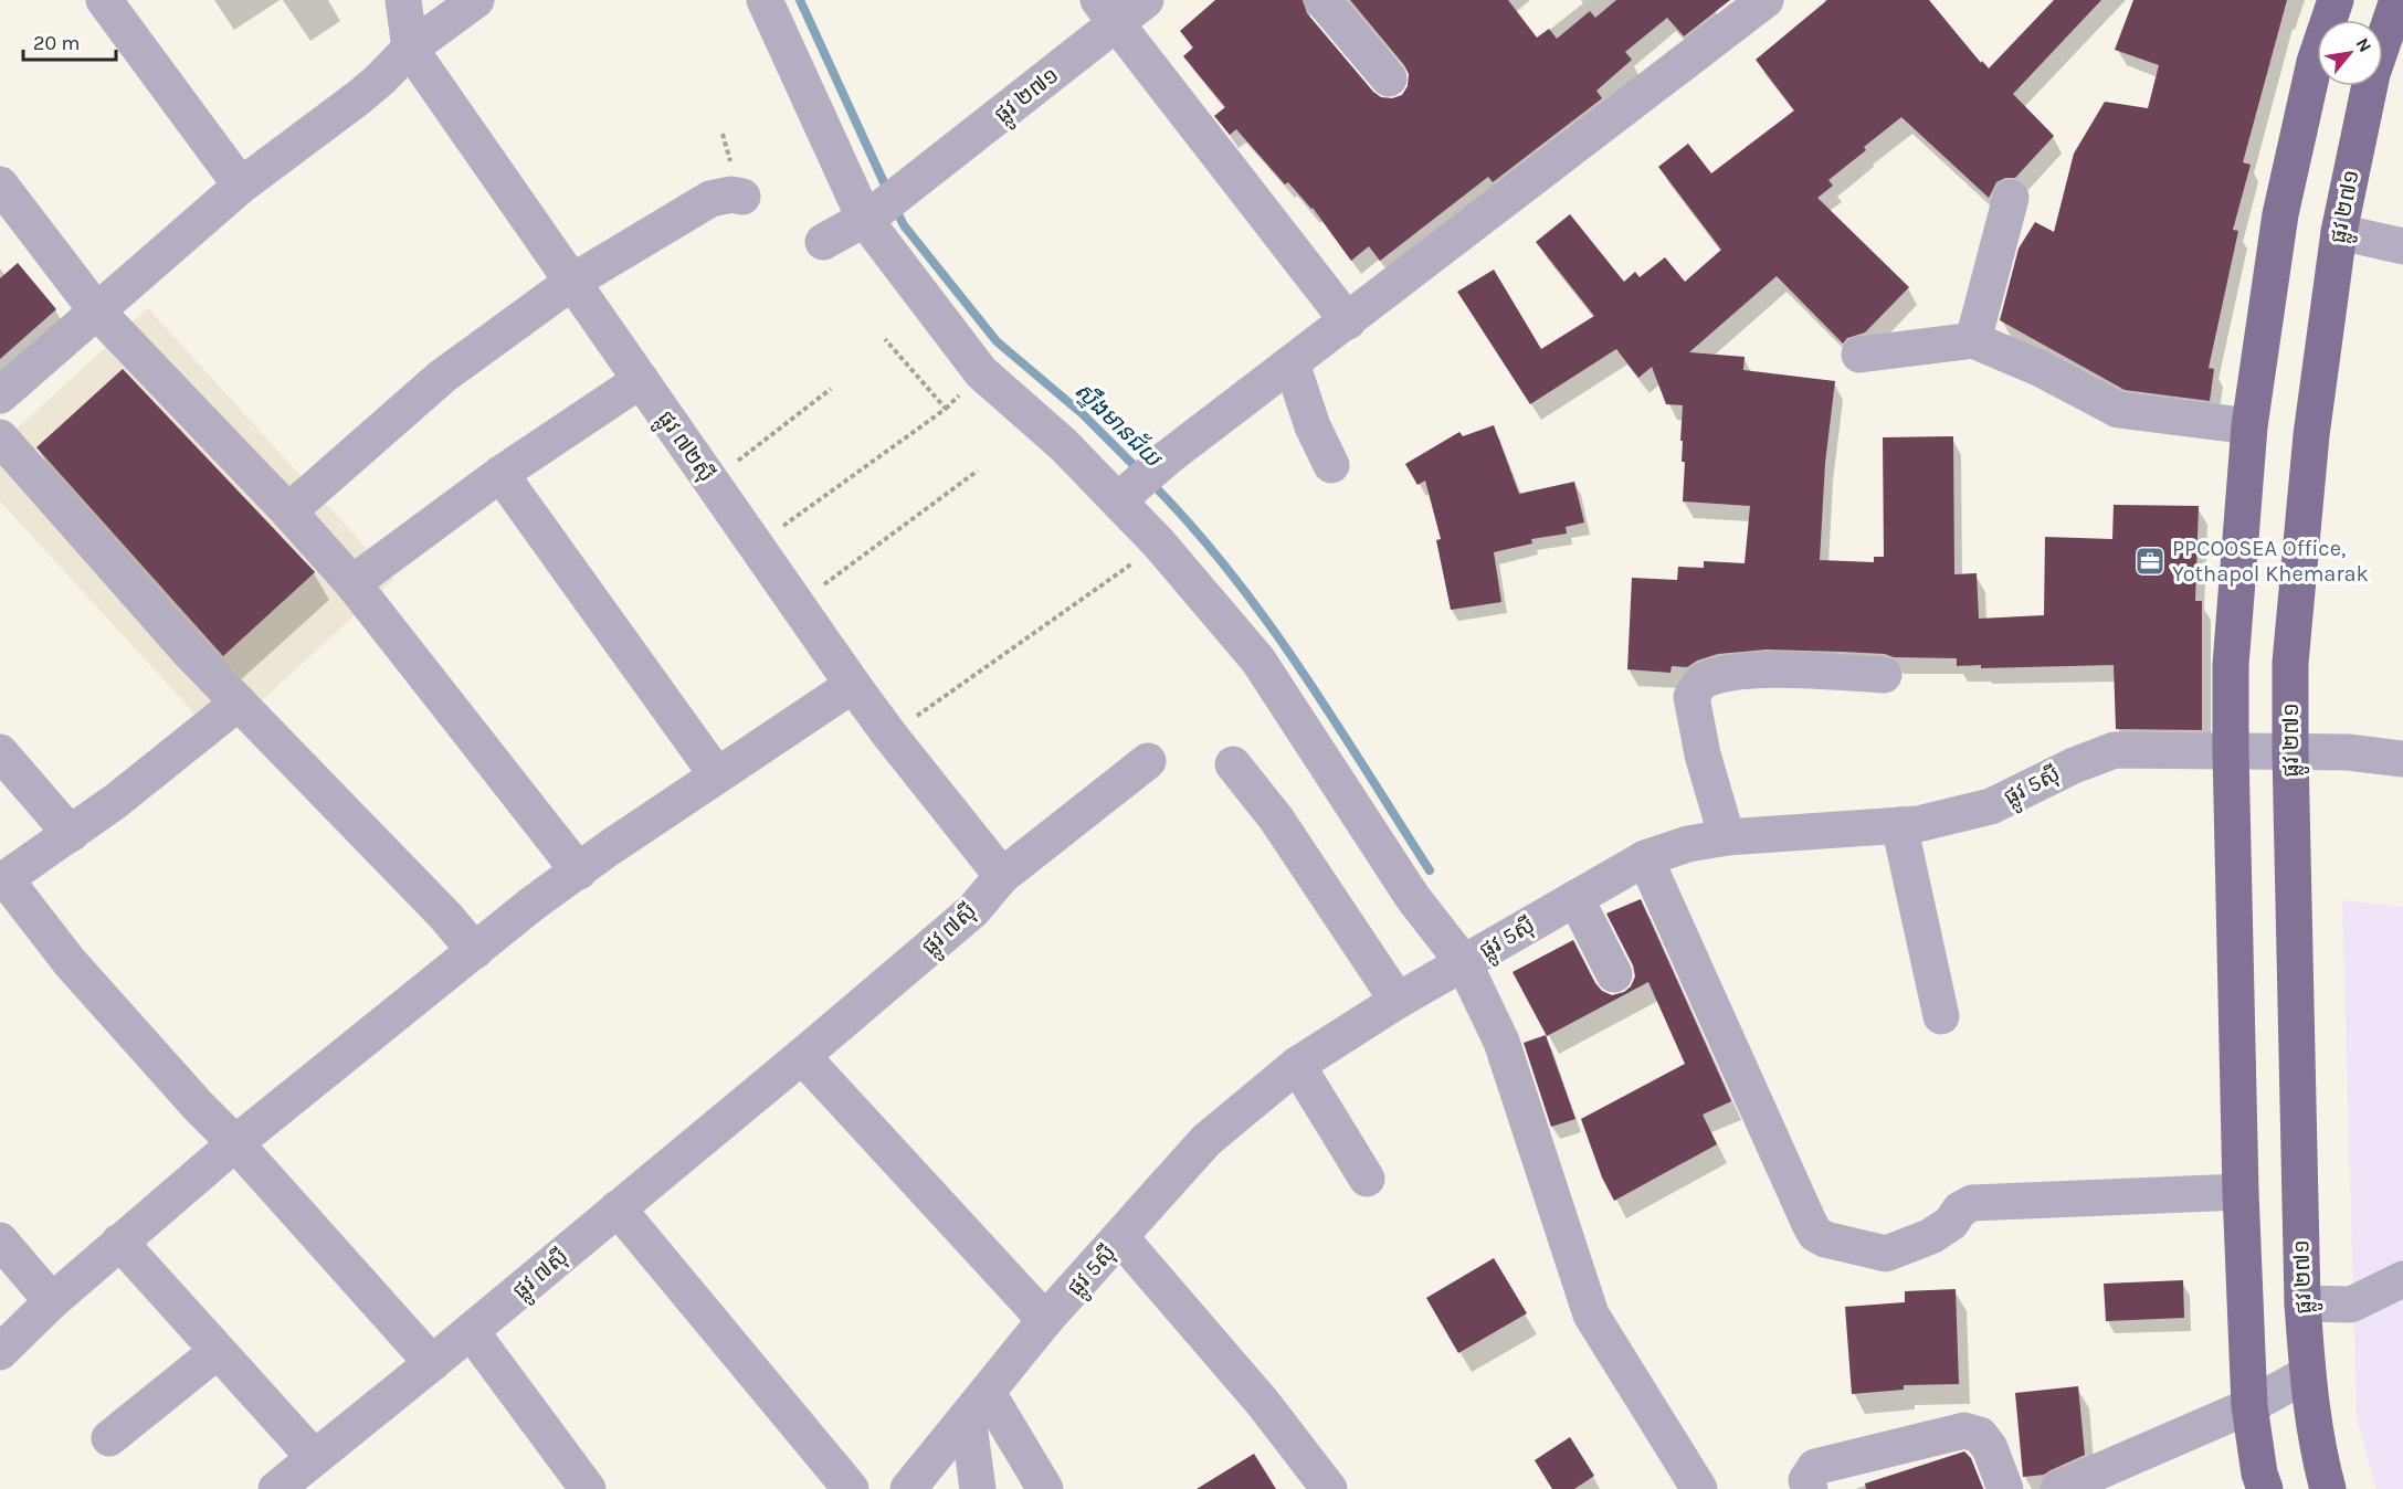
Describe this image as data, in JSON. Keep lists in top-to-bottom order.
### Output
{
  "streets": {
    "main road": ["ផ្លូវ ២៧១"],
    "street": ["ផ្លូវ ៧២ស៊ី", "ផ្លូវ 5ស៊ី", "ផ្លូវ ៧ស៊ី"]
  },
  "crossings": [
    ["ផ្លូវ ២៧១", "ផ្លូវ 5ស៊ី"],
    ["ផ្លូវ ៧២ស៊ី", "ផ្លូវ ៧ស៊ី"]
  ],
  "water": ["ស្ទឹងមានជ័យ"],
  "places": {
    "office": ["PPCOOSEA Office, Yothapol Khemarak"]
  },
  "scale_bar": "20 m",
  "north": "top right"
}
